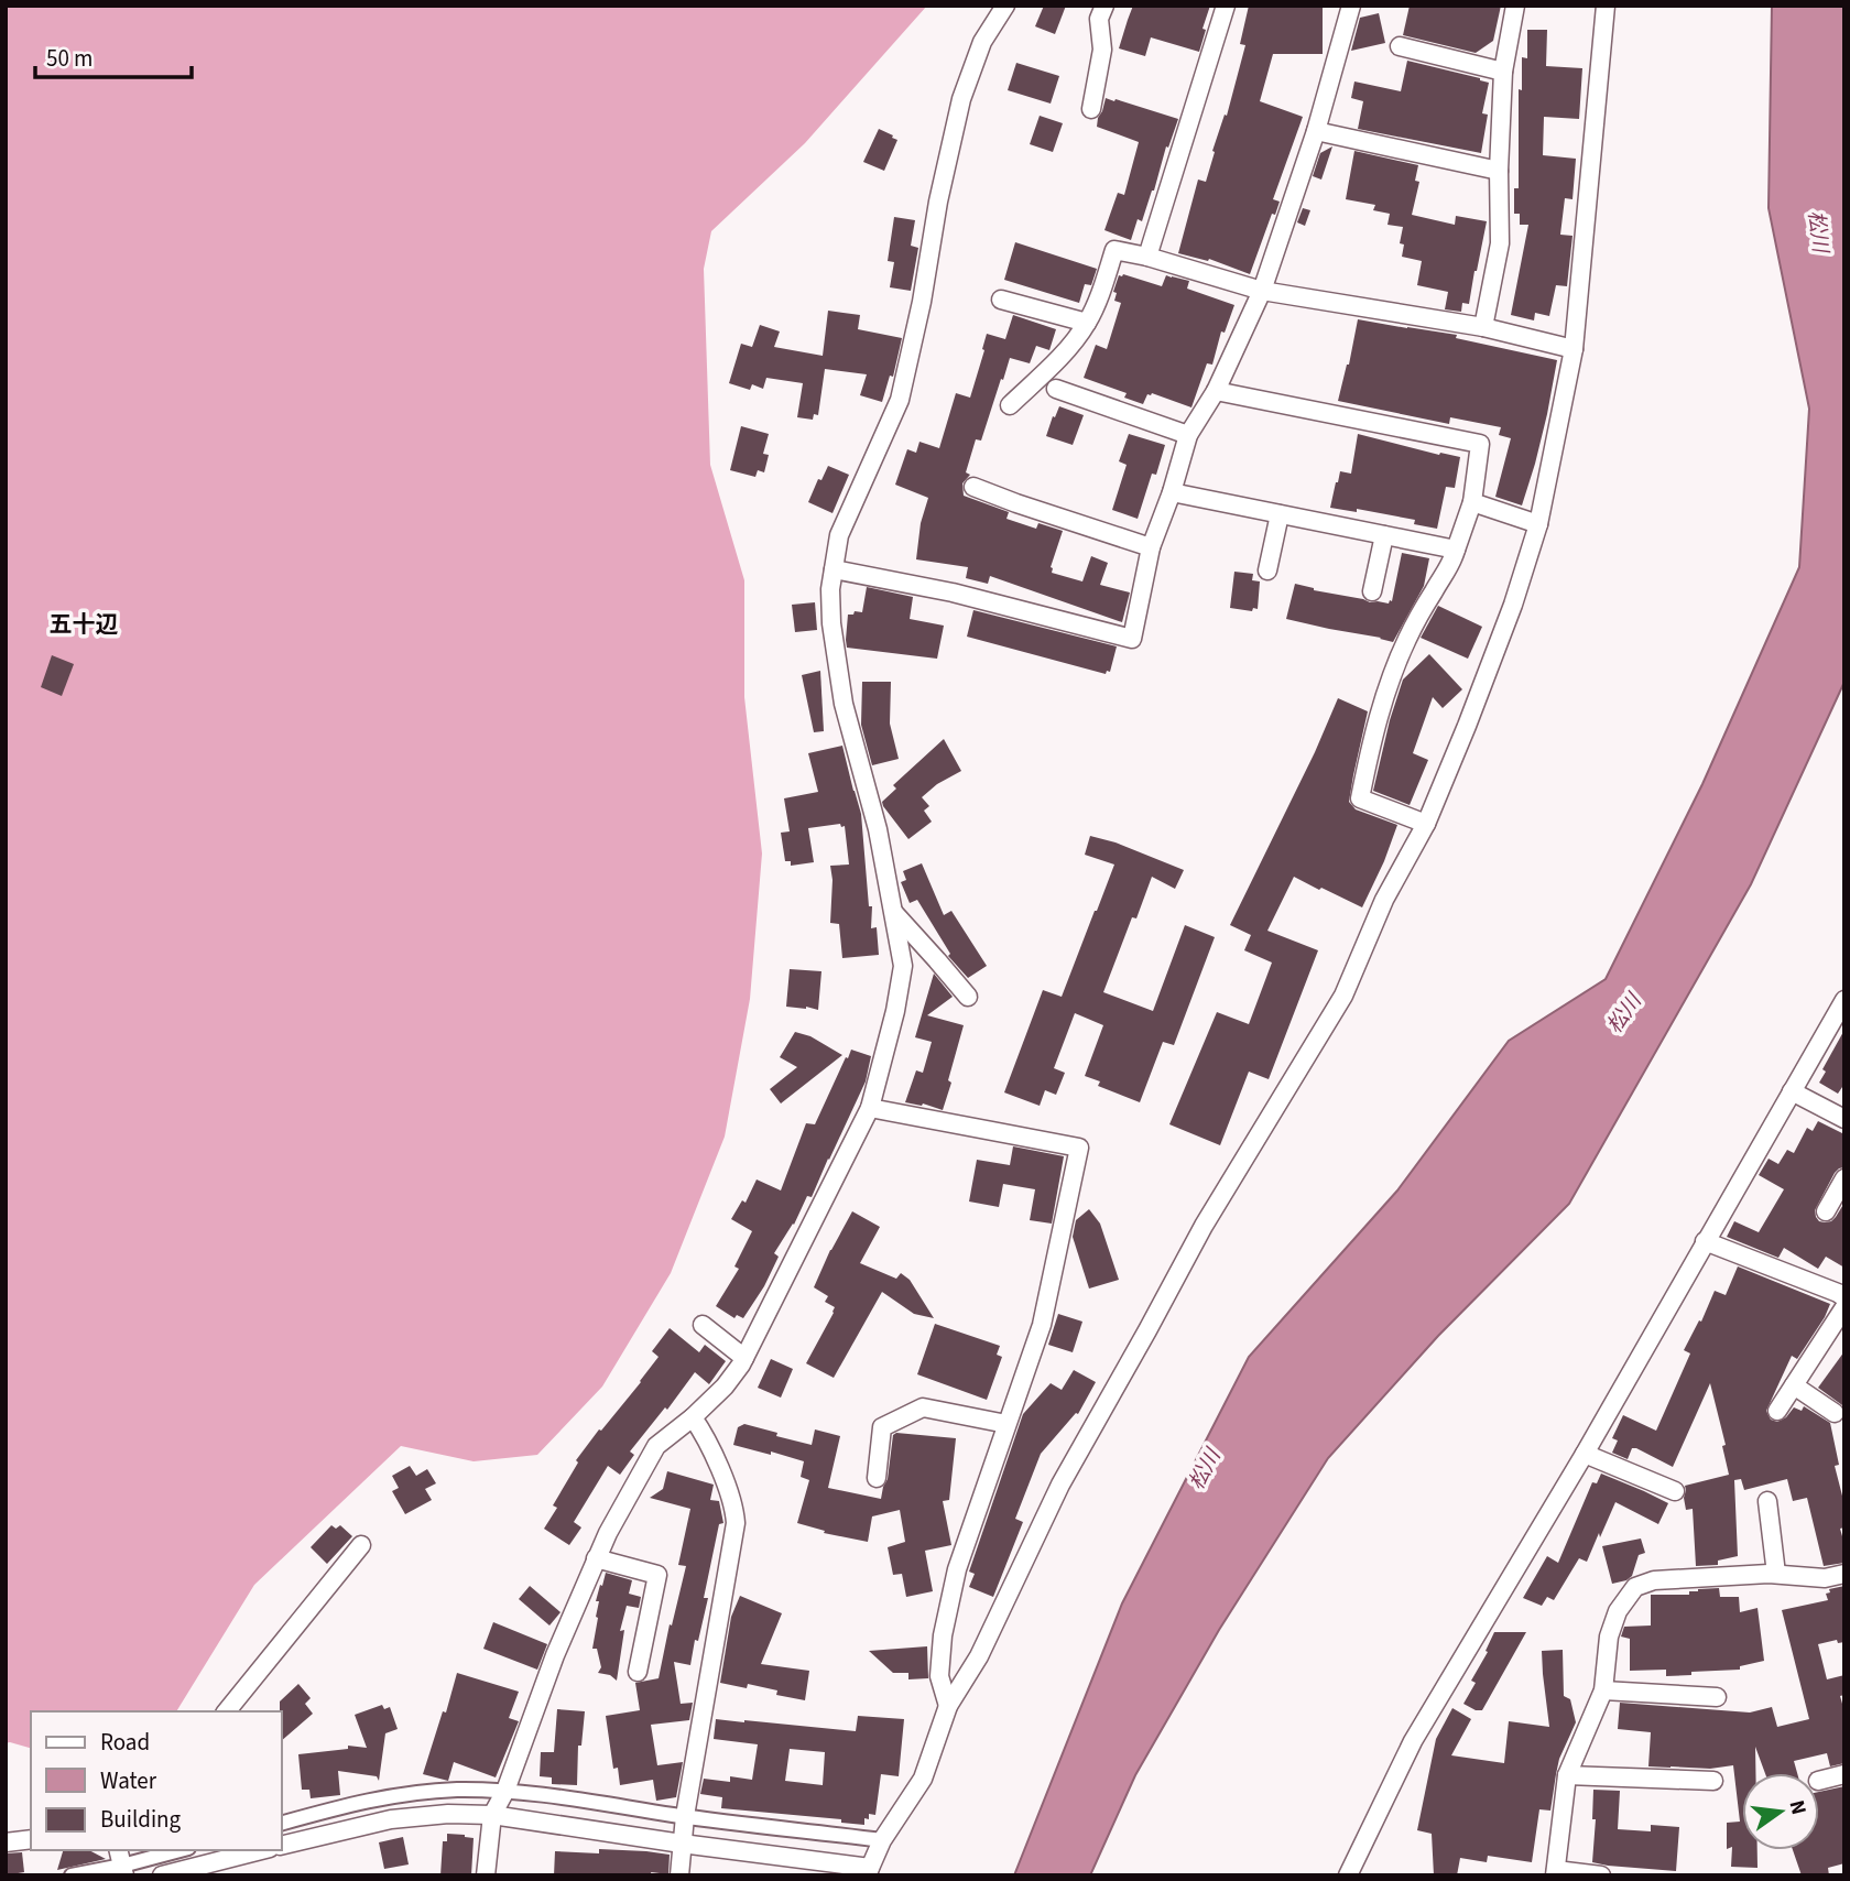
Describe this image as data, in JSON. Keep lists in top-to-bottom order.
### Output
{
  "districts": ["五十辺"],
  "water": ["松川"],
  "legend": ["Road", "Water", "Building"],
  "scale_bar": "50 m",
  "north": "right"
}
